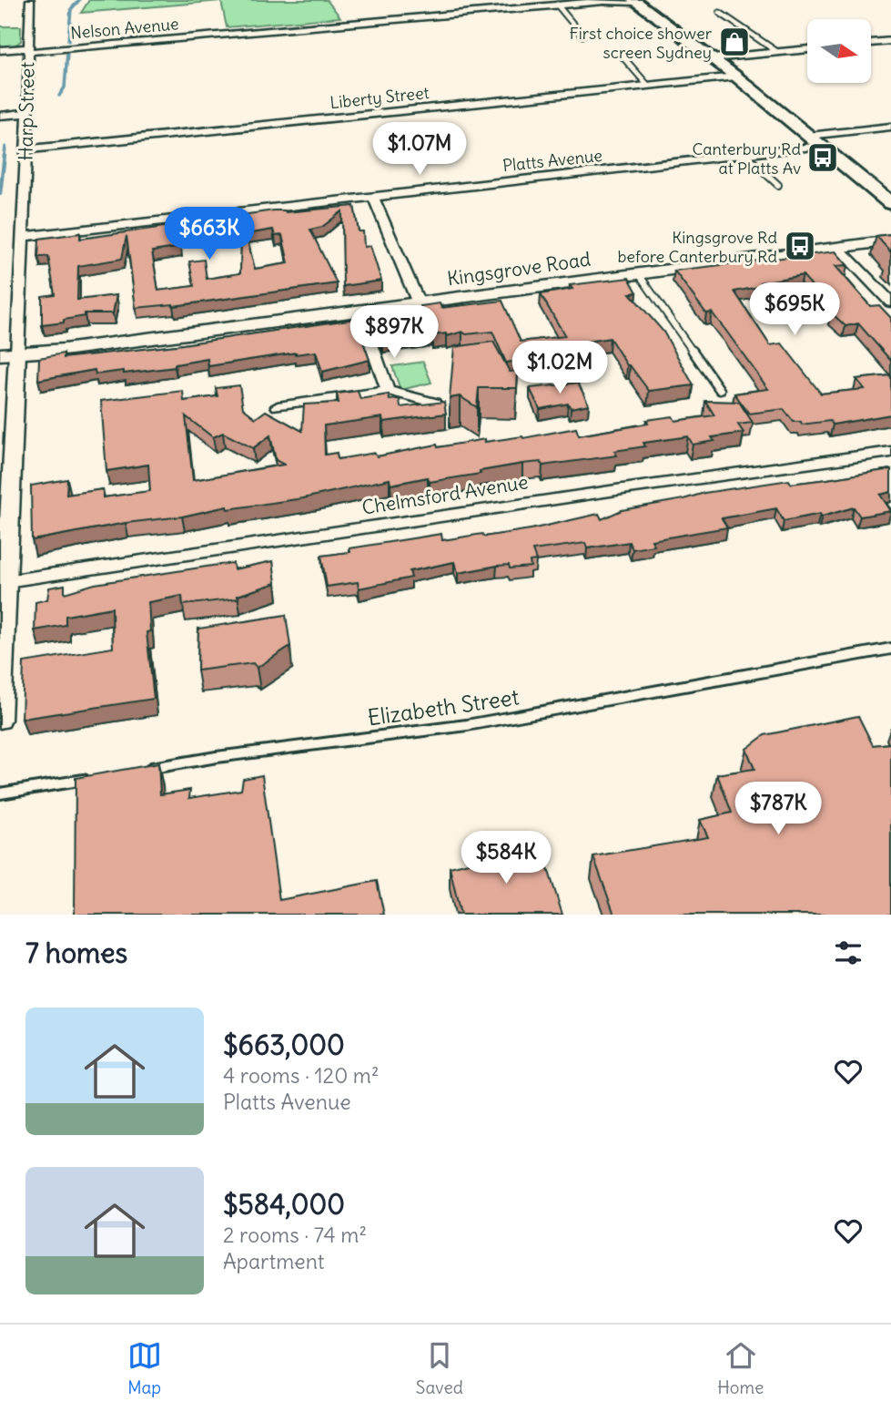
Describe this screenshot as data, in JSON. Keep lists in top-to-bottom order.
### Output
{
  "streets": {
    "main road": ["Kingsgrove Road"],
    "street": [
      "Nelson Avenue",
      "Liberty Street",
      "Harp Street",
      "Platts Avenue",
      "Chelmsford Avenue"
    ],
    "lane": ["Elizabeth Street"]
  },
  "crossings": [
    ["Nelson Avenue", "Harp Street"],
    ["Liberty Street", "Harp Street"],
    ["Harp Street", "Platts Avenue"],
    ["Harp Street", "Kingsgrove Road"],
    ["Harp Street", "Chelmsford Avenue"]
  ],
  "places": {
    "shop": ["First choice shower screen Sydney"],
    "bus stop": ["Canterbury Rd at Platts Av", "Kingsgrove Rd before Canterbury Rd"]
  },
  "north": "right",
  "page": {
    "price": [
      "$1.07M",
      "$663K",
      "$695K",
      "$897K",
      "$1.02M",
      "$787K",
      "$584K"
    ],
    "heading": "7 homes",
    "list": [
      {
        "name": "$663,000",
        "note": "4 rooms · 120 m² · Platts Avenue"
      },
      {
        "name": "$584,000",
        "note": "2 rooms · 74 m² · Apartment"
      }
    ],
    "tabs": ["Map", "Saved", "Home"]
  }
}
